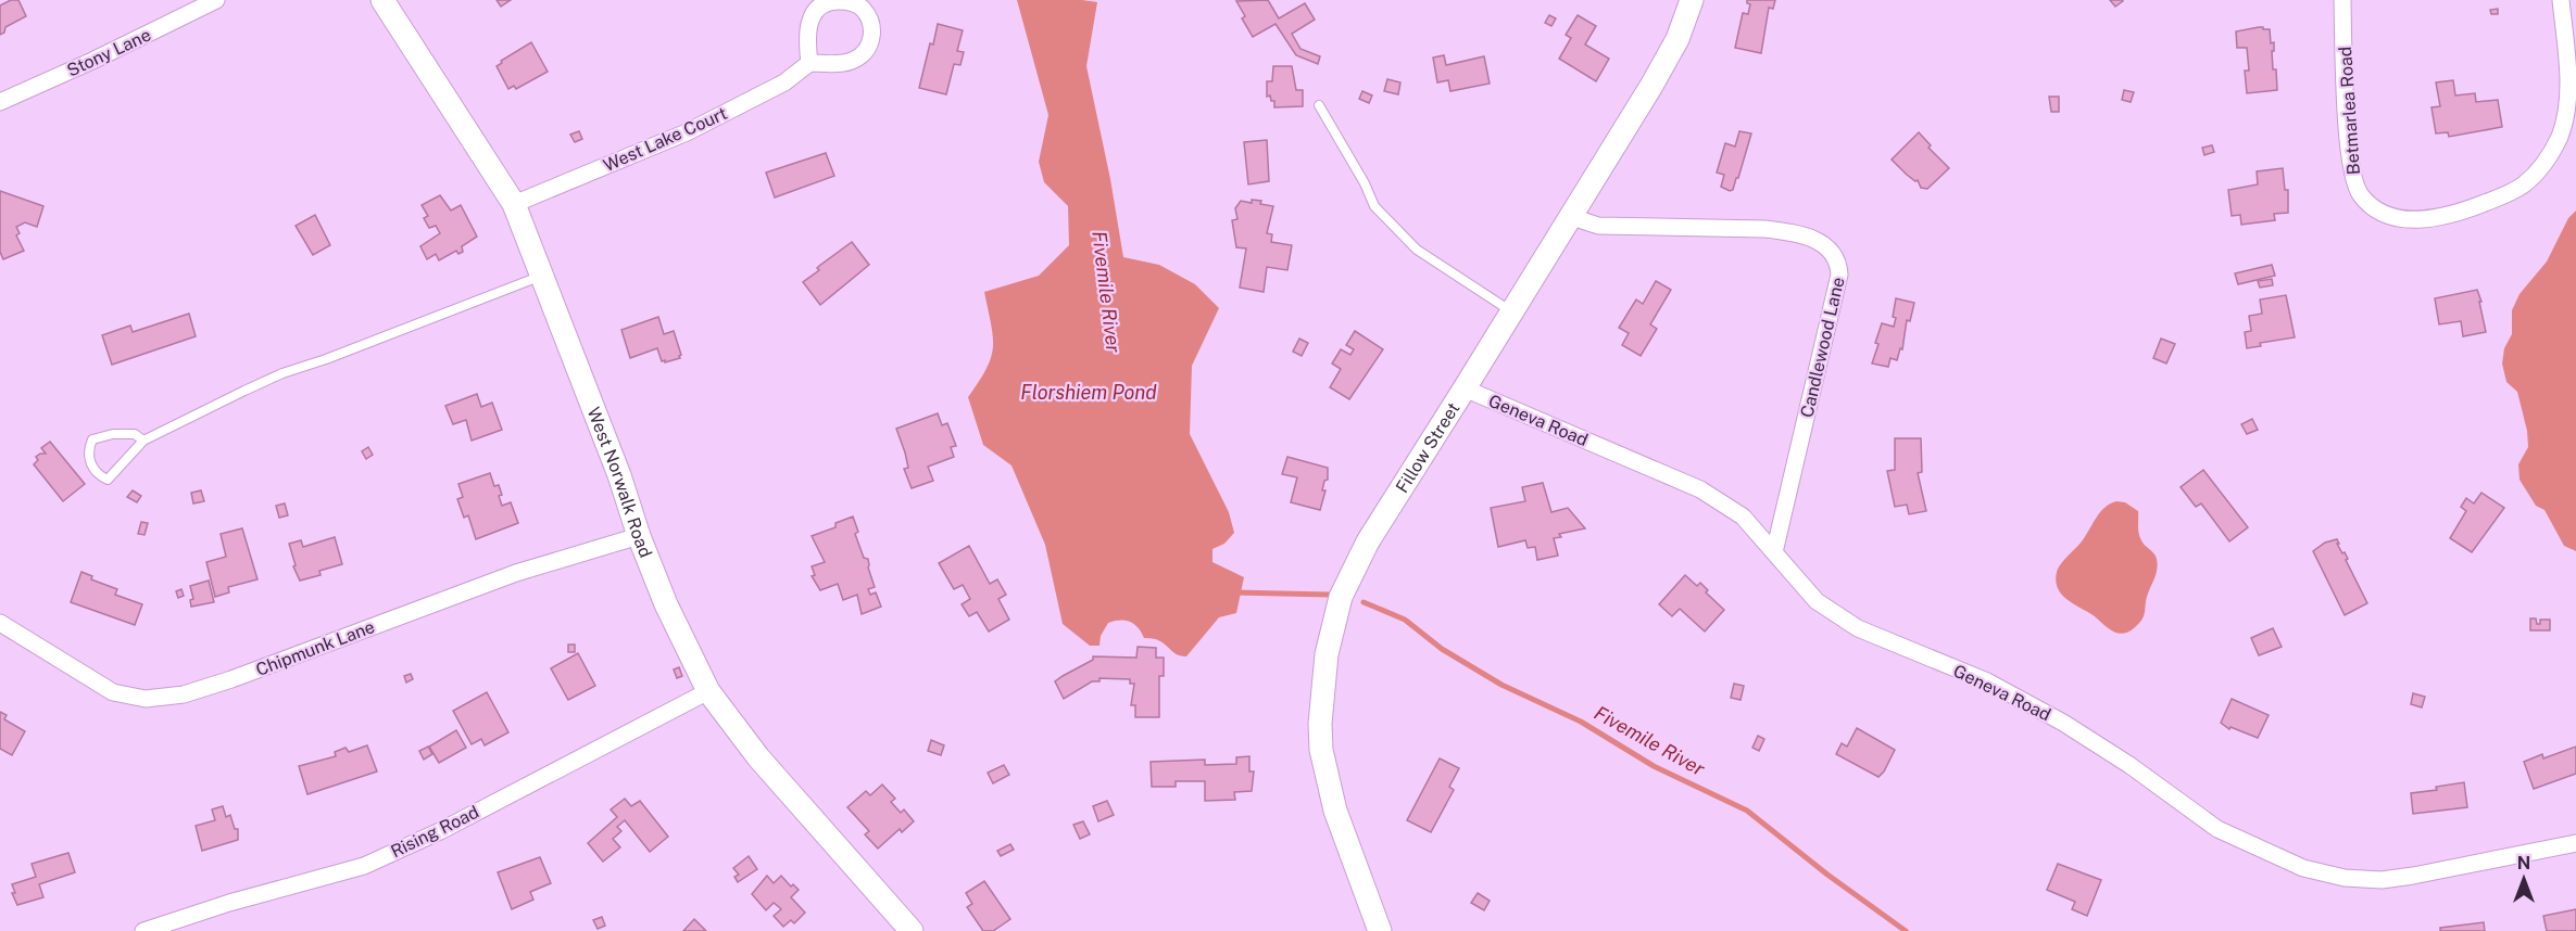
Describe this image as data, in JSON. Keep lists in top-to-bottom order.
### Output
{
  "streets": {
    "street": [
      "Stony Lane",
      "Betmarlea Road",
      "West Lake Court",
      "Candlewood Lane",
      "Geneva Road",
      "Fillow Street",
      "West Norwalk Road",
      "Chipmunk Lane",
      "Rising Road"
    ]
  },
  "crossings": [
    ["West Lake Court", "West Norwalk Road"],
    ["Candlewood Lane", "Geneva Road"],
    ["Candlewood Lane", "Fillow Street"],
    ["Geneva Road", "Fillow Street"],
    ["West Norwalk Road", "Chipmunk Lane"],
    ["West Norwalk Road", "Rising Road"]
  ],
  "water": ["Fivemile River", "Florshiem Pond"],
  "north": "top"
}
